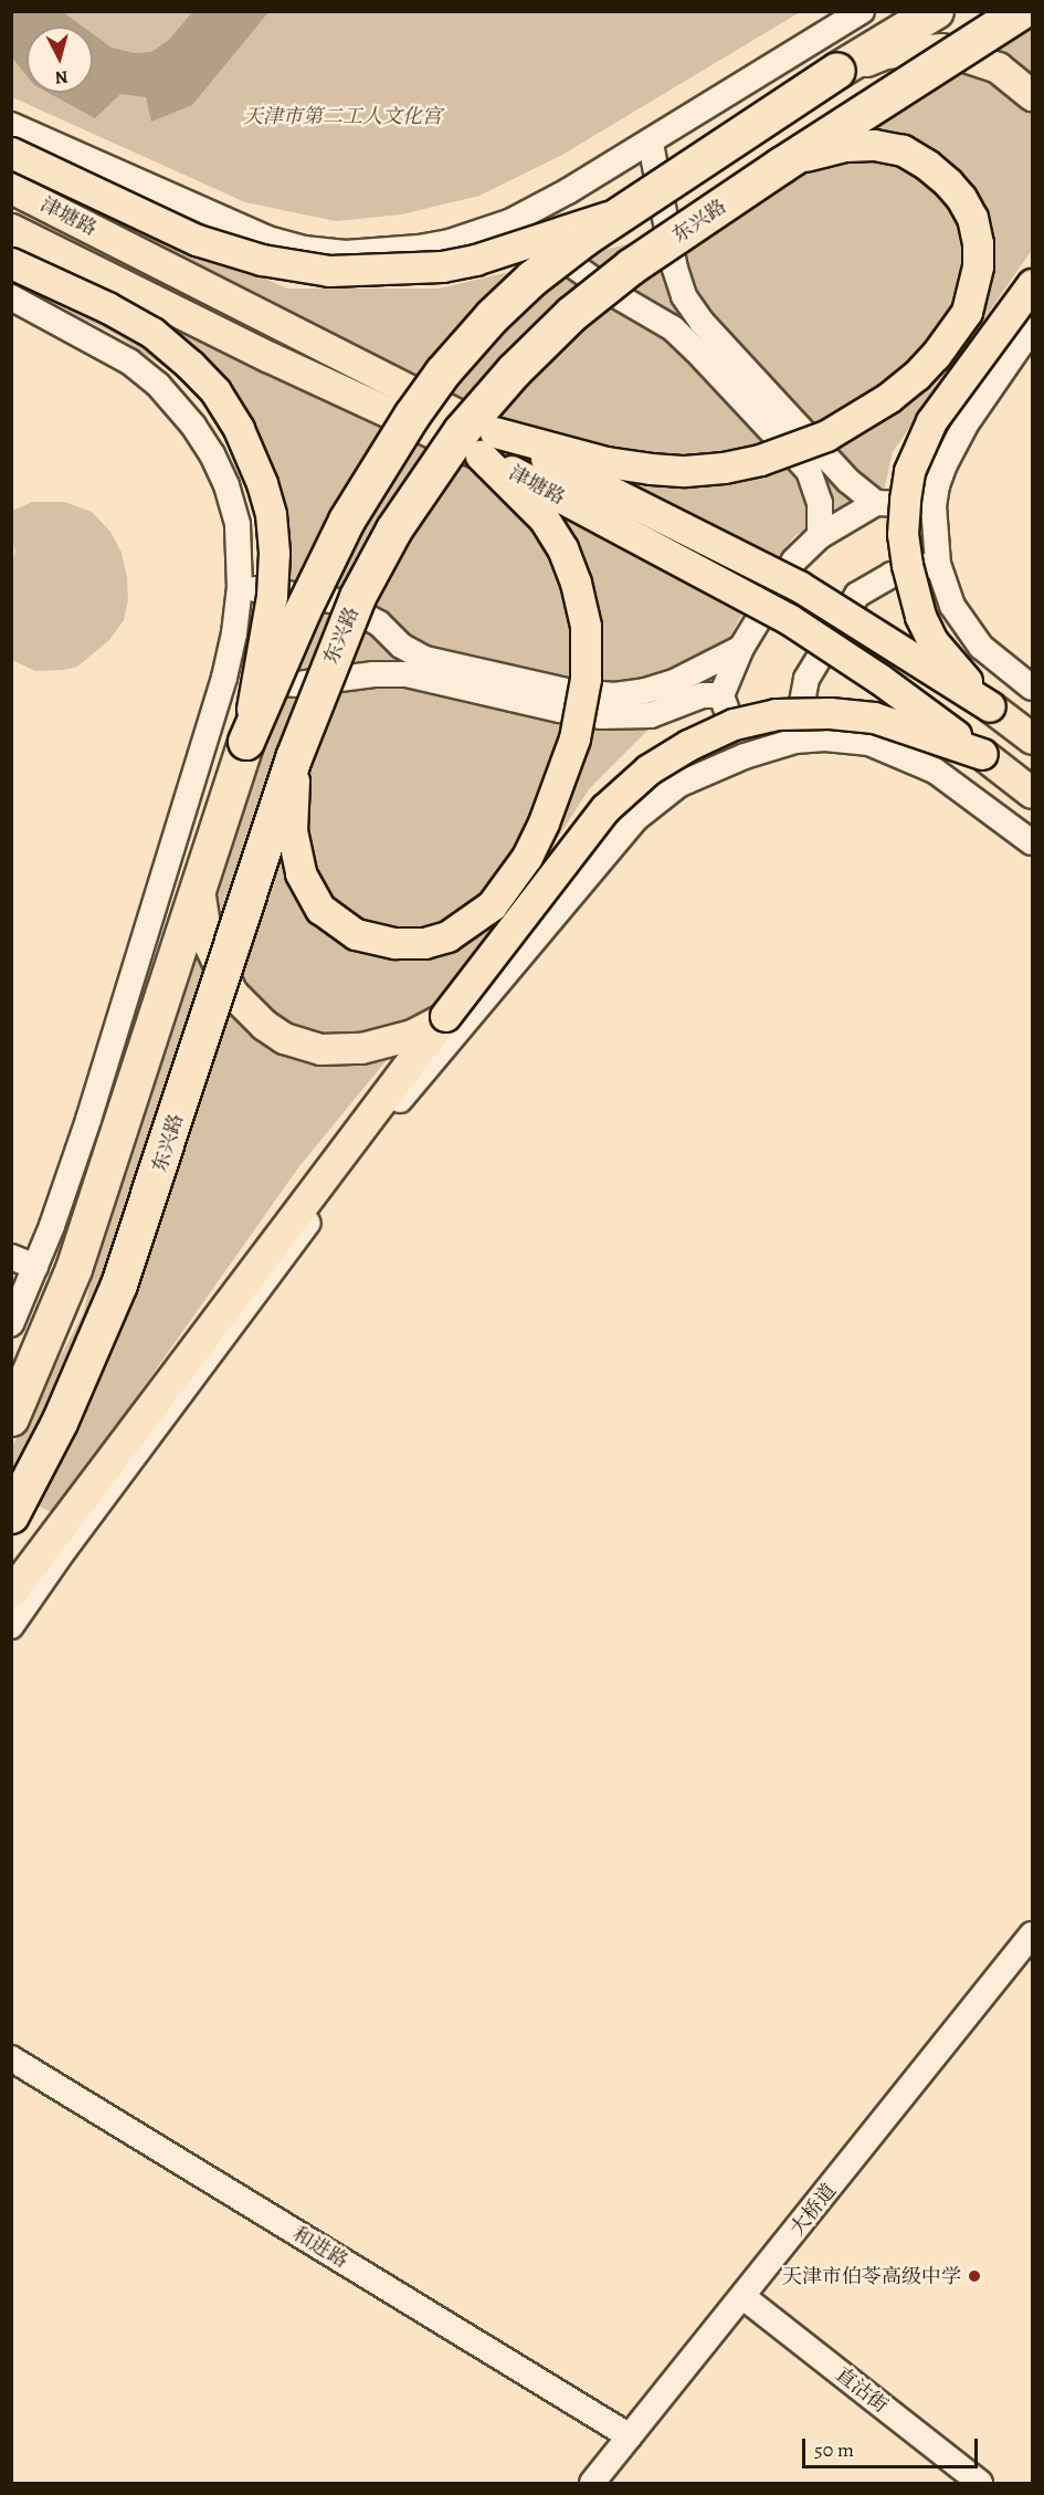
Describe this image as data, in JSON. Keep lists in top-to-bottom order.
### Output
{
  "streets": {
    "highway": ["东兴路"],
    "main road": ["津塘路"],
    "street": ["大桥道", "和进路", "直沽街"]
  },
  "crossings": [
    ["大桥道", "和进路"],
    ["大桥道", "直沽街"]
  ],
  "parks": ["天津市第二工人文化宫"],
  "places": ["天津市伯苓高级中学"],
  "scale_bar": "50 m",
  "north": "bottom"
}
